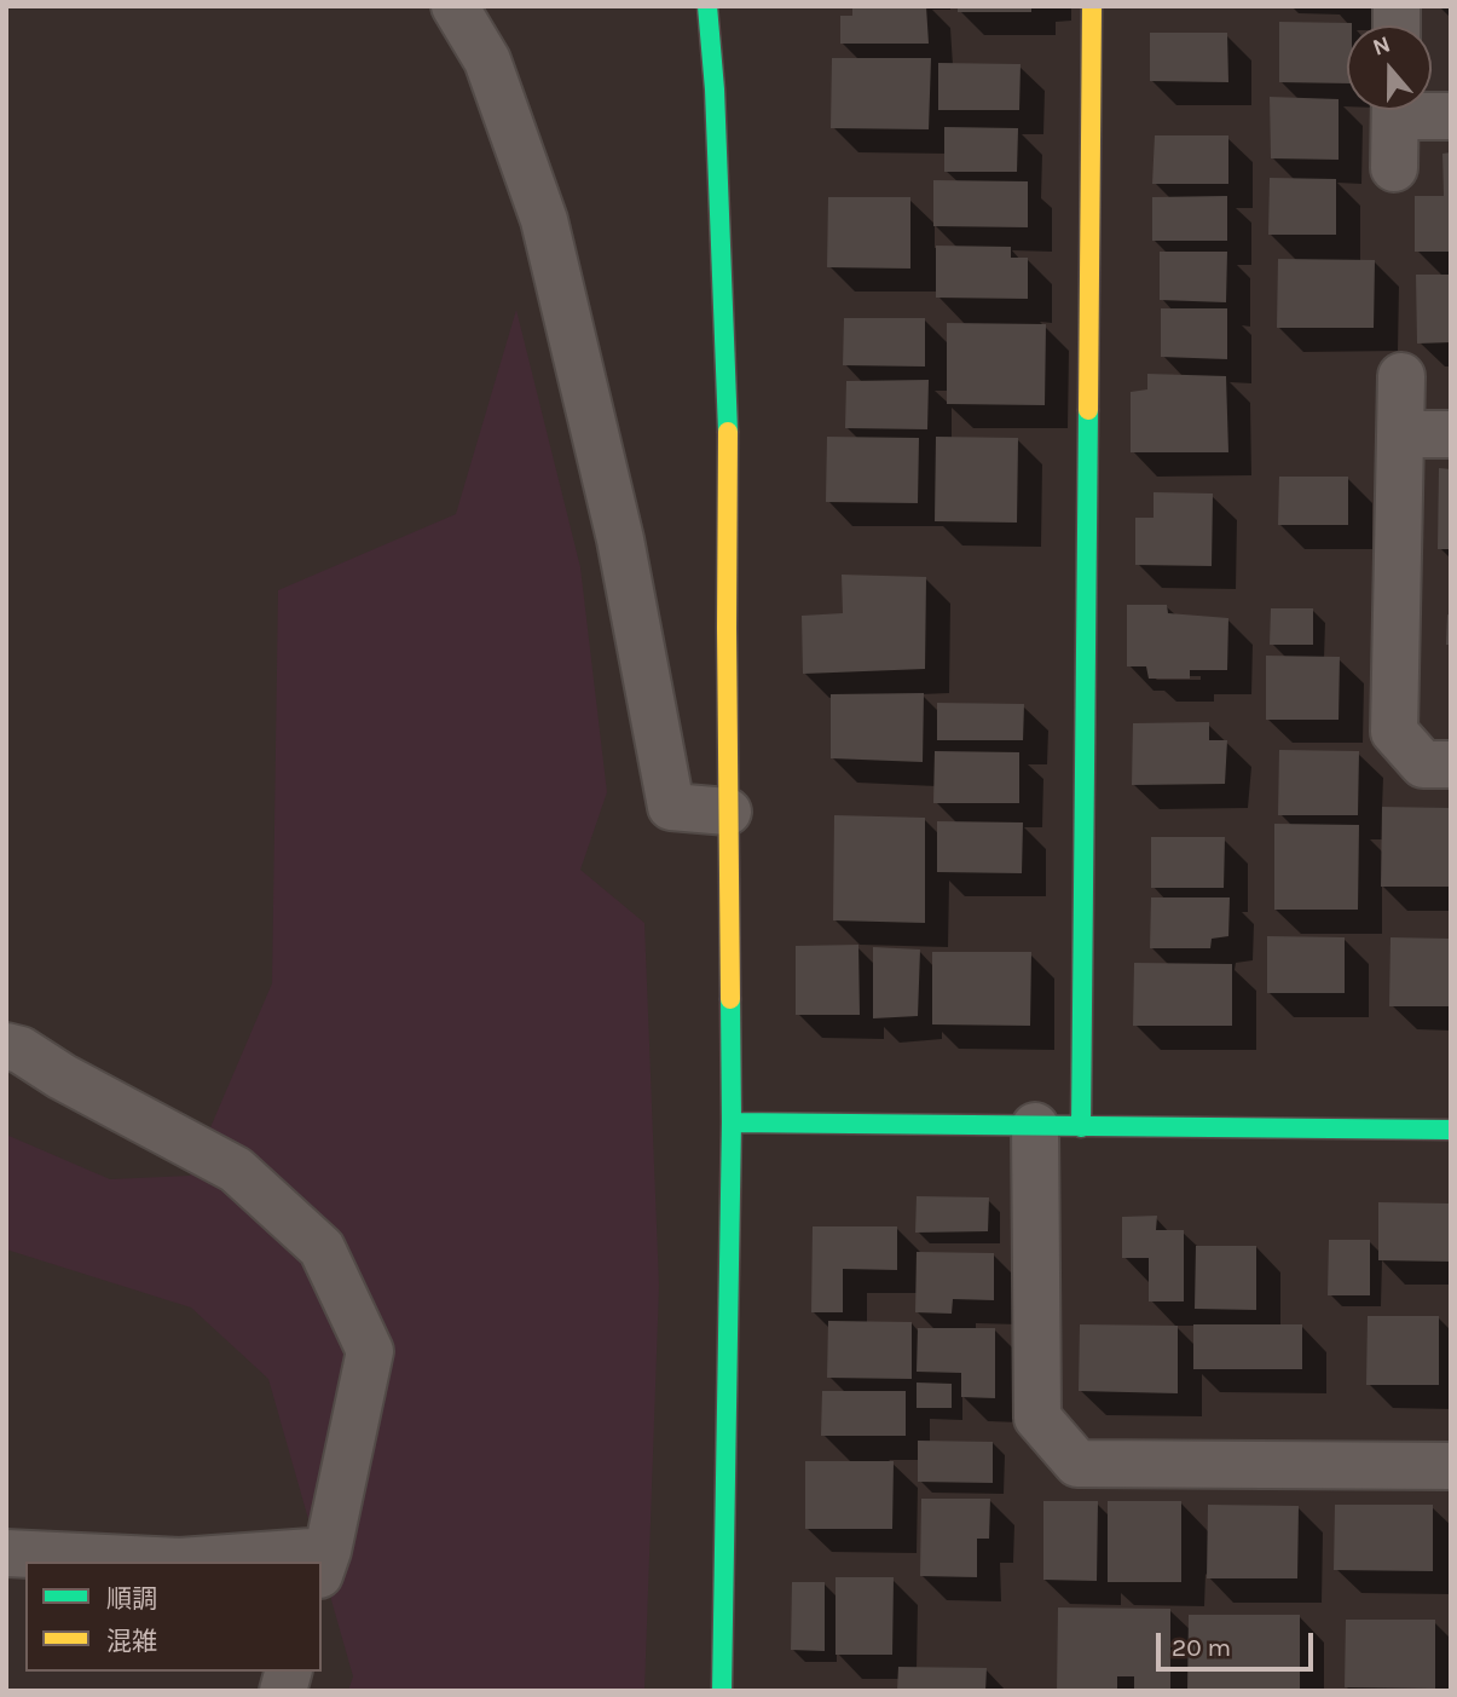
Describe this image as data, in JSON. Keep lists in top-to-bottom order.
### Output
{
  "legend": ["順調", "混雑"],
  "scale_bar": "20 m",
  "north": "top"
}
